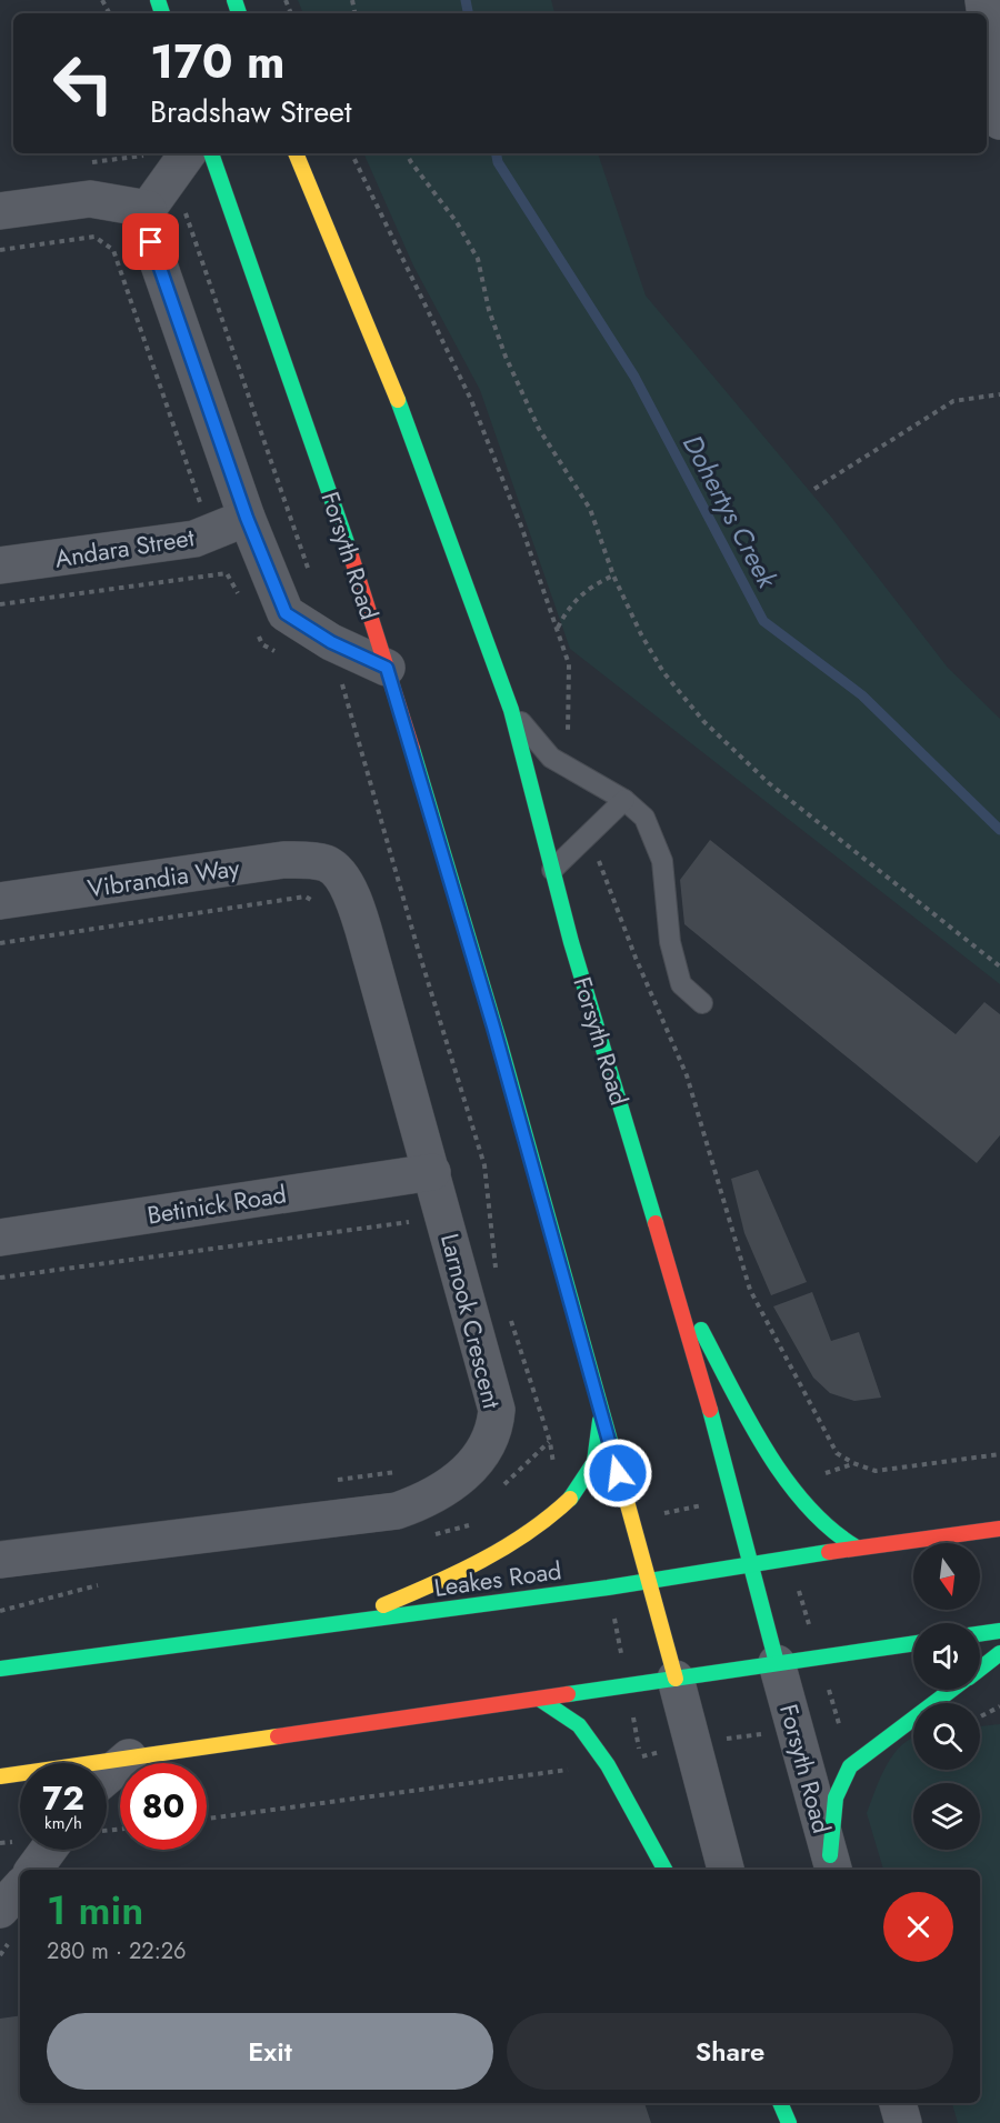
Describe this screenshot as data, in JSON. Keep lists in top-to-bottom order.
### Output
{
  "streets": {
    "highway": ["Forsyth Road", "Leakes Road"],
    "street": [
      "Andara Street",
      "Vibrandia Way",
      "Betinick Road",
      "Larnook Crescent"
    ]
  },
  "crossings": [
    ["Forsyth Road", "Leakes Road"],
    ["Vibrandia Way", "Larnook Crescent"],
    ["Betinick Road", "Larnook Crescent"]
  ],
  "water": ["Dohertys Creek"],
  "north": "bottom",
  "page": {
    "turn": ["170 m", "Bradshaw Street"],
    "speed": "72 km/h",
    "limit": "80",
    "heading": ["1 min", "280 m · 22:26"],
    "buttons": ["Exit", "Share"]
  }
}
